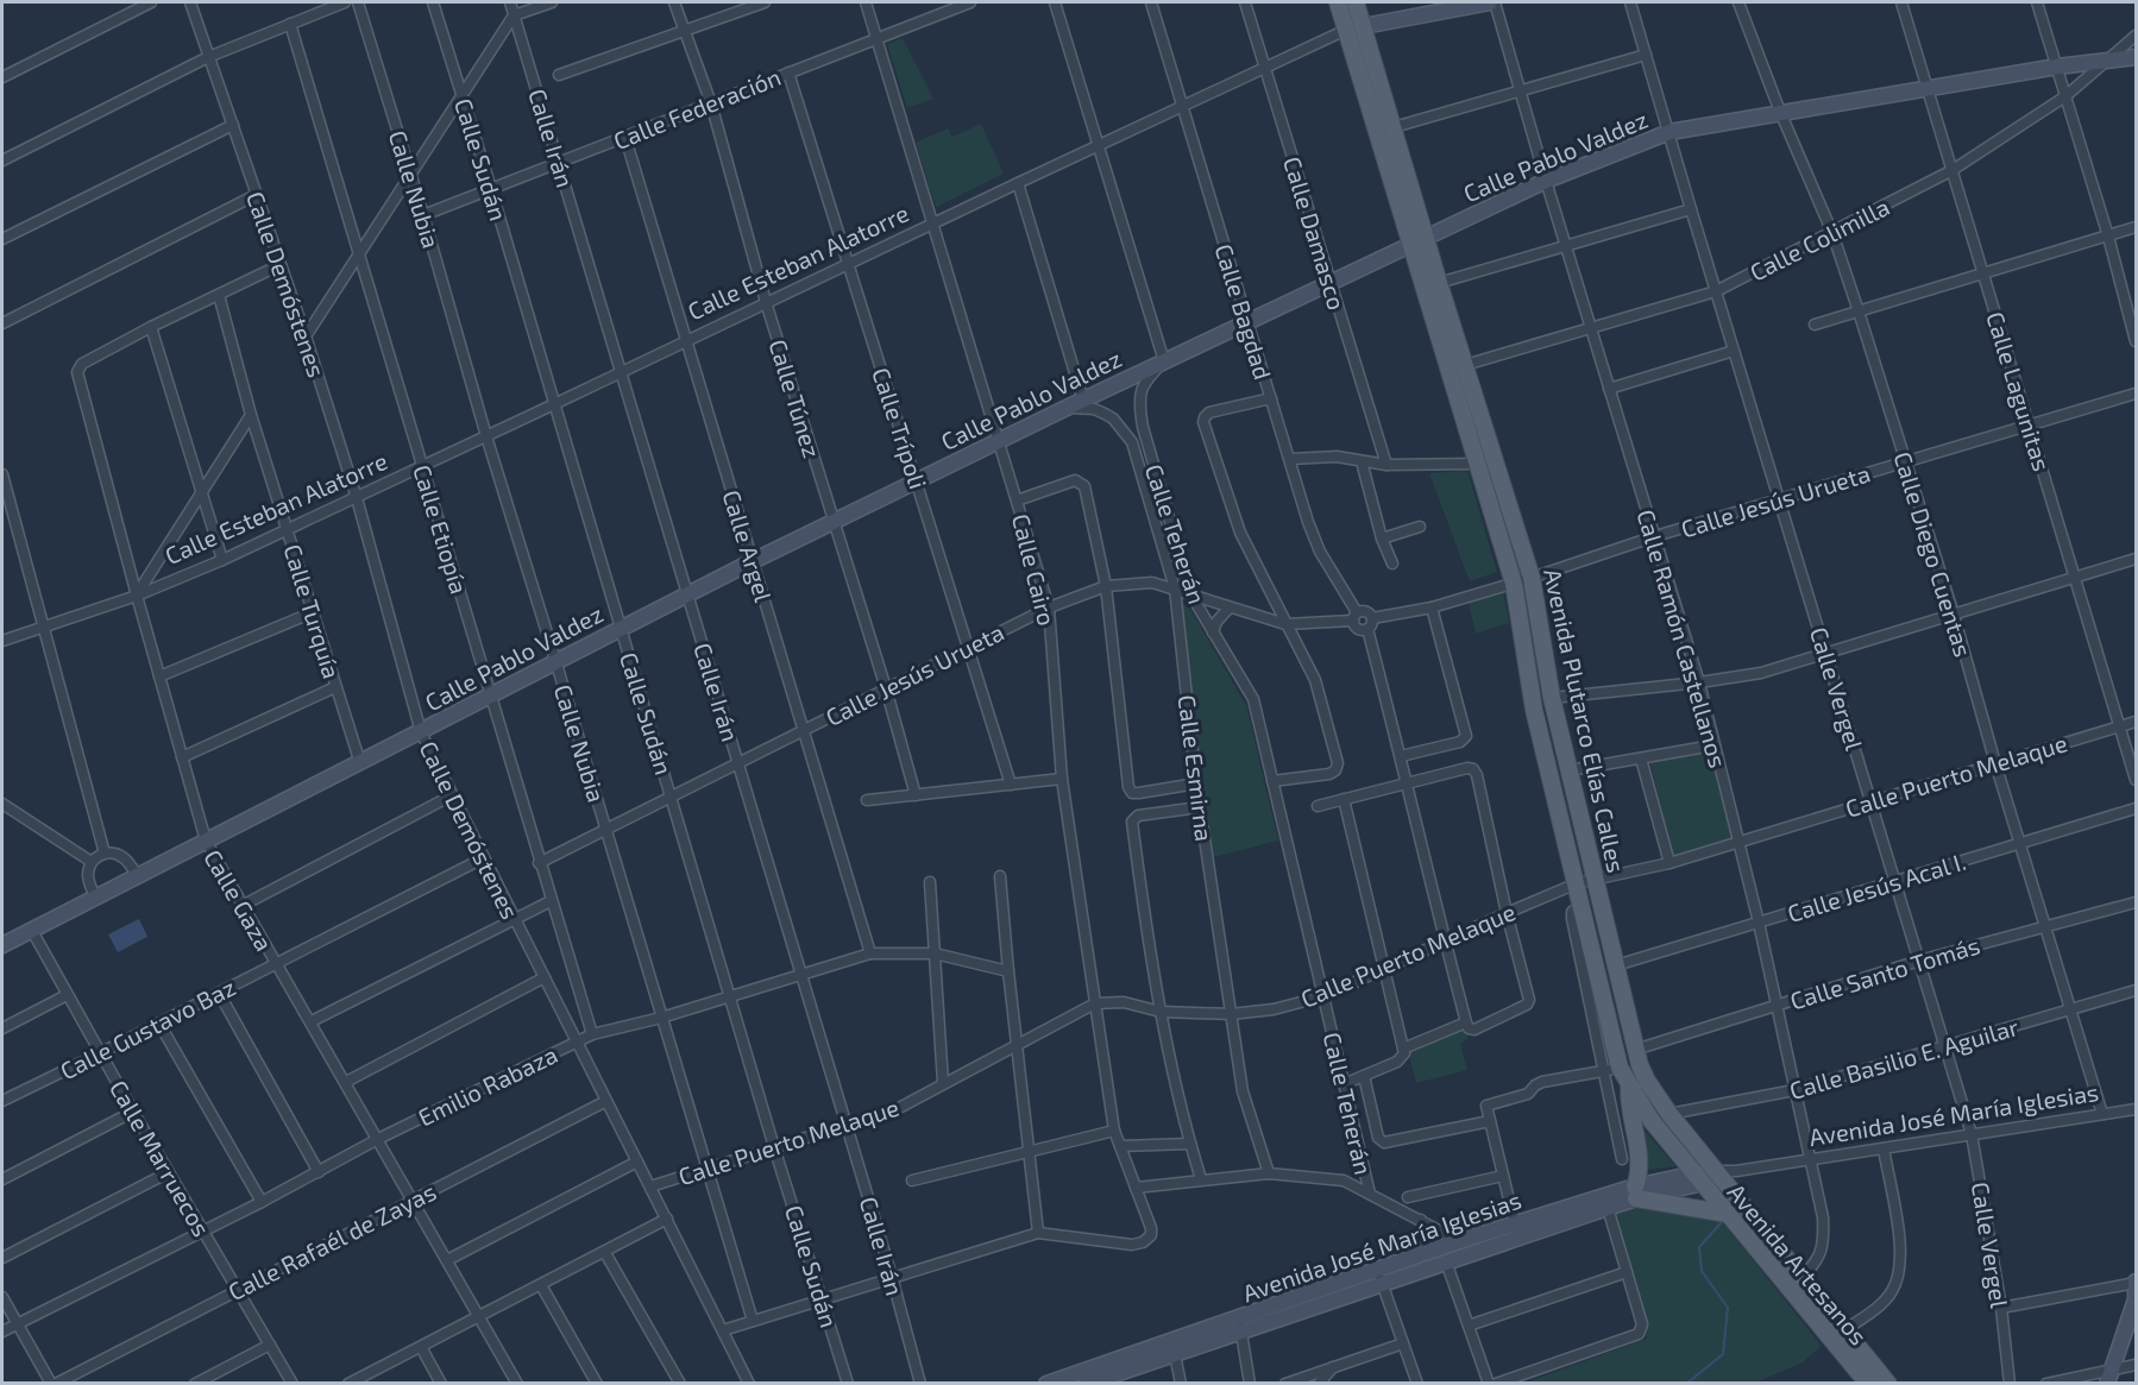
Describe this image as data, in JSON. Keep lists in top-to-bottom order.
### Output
{
  "streets": {
    "main road": ["Avenida Plutarco Elías Calles", "Avenida Artesanos"],
    "street": [
      "Calle Federación",
      "Calle Irán",
      "Calle Pablo Valdez",
      "Calle Sudán",
      "Calle Nubia",
      "Calle Damasco",
      "Calle Colimilla",
      "Calle Esteban Alatorre",
      "Calle Demóstenes",
      "Calle Bagdad",
      "Calle Lagunitas",
      "Calle Túnez",
      "Calle Trípoli",
      "Calle Jesús Urueta",
      "Calle Etiopía",
      "Calle Teherán",
      "Calle Argel",
      "Calle Diego Cuentas",
      "Calle Cairo",
      "Calle Turquía",
      "Calle Ramón Castellanos",
      "Calle Vergel",
      "Calle Esmirna",
      "Calle Puerto Melaque",
      "Calle Jesús Acal I.",
      "Calle Gaza",
      "Calle Santo Tomás",
      "Calle Gustavo Baz",
      "Calle Basilio E. Aguilar",
      "Emilio Rabaza",
      "Avenida José María Iglesias",
      "Calle Marruecos",
      "Calle Rafaél de Zayas"
    ]
  },
  "crossings": [
    ["Calle Federación", "Calle Irán"],
    ["Calle Federación", "Calle Sudán"],
    ["Calle Federación", "Calle Nubia"],
    ["Calle Federación", "Calle Túnez"],
    ["Calle Federación", "Calle Trípoli"],
    ["Calle Federación", "Calle Argel"],
    ["Calle Federación", "Calle Cairo"],
    ["Calle Irán", "Calle Pablo Valdez"],
    ["Calle Irán", "Calle Esteban Alatorre"],
    ["Calle Irán", "Calle Jesús Urueta"],
    ["Calle Irán", "Calle Puerto Melaque"],
    ["Calle Irán", "Emilio Rabaza"],
    ["Calle Pablo Valdez", "Calle Sudán"],
    ["Calle Pablo Valdez", "Calle Nubia"],
    ["Calle Pablo Valdez", "Calle Damasco"],
    ["Calle Pablo Valdez", "Calle Colimilla"],
    ["Calle Pablo Valdez", "Calle Demóstenes"],
    ["Calle Pablo Valdez", "Calle Bagdad"],
    ["Calle Pablo Valdez", "Calle Lagunitas"],
    ["Calle Pablo Valdez", "Calle Túnez"],
    ["Calle Pablo Valdez", "Calle Trípoli"],
    ["Calle Pablo Valdez", "Calle Etiopía"],
    ["Calle Pablo Valdez", "Calle Teherán"],
    ["Calle Pablo Valdez", "Calle Argel"],
    ["Calle Pablo Valdez", "Calle Diego Cuentas"],
    ["Calle Pablo Valdez", "Calle Cairo"],
    ["Calle Pablo Valdez", "Calle Turquía"],
    ["Calle Pablo Valdez", "Calle Ramón Castellanos"],
    ["Calle Pablo Valdez", "Calle Vergel"],
    ["Calle Pablo Valdez", "Avenida Plutarco Elías Calles"],
    ["Calle Pablo Valdez", "Calle Esmirna"],
    ["Calle Pablo Valdez", "Calle Gaza"],
    ["Calle Pablo Valdez", "Calle Marruecos"],
    ["Calle Sudán", "Calle Esteban Alatorre"],
    ["Calle Sudán", "Calle Jesús Urueta"],
    ["Calle Sudán", "Calle Puerto Melaque"],
    ["Calle Sudán", "Emilio Rabaza"],
    ["Calle Nubia", "Calle Esteban Alatorre"],
    ["Calle Nubia", "Calle Jesús Urueta"],
    ["Calle Nubia", "Calle Puerto Melaque"],
    ["Calle Nubia", "Emilio Rabaza"],
    ["Calle Damasco", "Calle Esteban Alatorre"],
    ["Calle Colimilla", "Calle Lagunitas"],
    ["Calle Colimilla", "Calle Diego Cuentas"],
    ["Calle Colimilla", "Calle Ramón Castellanos"],
    ["Calle Colimilla", "Calle Vergel"],
    ["Calle Colimilla", "Avenida Plutarco Elías Calles"],
    ["Calle Esteban Alatorre", "Calle Demóstenes"],
    ["Calle Esteban Alatorre", "Calle Bagdad"],
    ["Calle Esteban Alatorre", "Calle Túnez"],
    ["Calle Esteban Alatorre", "Calle Trípoli"],
    ["Calle Esteban Alatorre", "Calle Etiopía"],
    ["Calle Esteban Alatorre", "Calle Argel"],
    ["Calle Esteban Alatorre", "Calle Cairo"],
    ["Calle Esteban Alatorre", "Calle Turquía"],
    ["Calle Esteban Alatorre", "Calle Ramón Castellanos"],
    ["Calle Esteban Alatorre", "Avenida Plutarco Elías Calles"],
    ["Calle Esteban Alatorre", "Calle Gaza"],
    ["Calle Demóstenes", "Calle Puerto Melaque"],
    ["Calle Demóstenes", "Calle Gustavo Baz"],
    ["Calle Demóstenes", "Emilio Rabaza"],
    ["Calle Demóstenes", "Calle Rafaél de Zayas"],
    ["Calle Bagdad", "Calle Jesús Urueta"],
    ["Calle Lagunitas", "Calle Jesús Urueta"],
    ["Calle Lagunitas", "Calle Puerto Melaque"],
    ["Calle Túnez", "Calle Jesús Urueta"],
    ["Calle Trípoli", "Calle Jesús Urueta"],
    ["Calle Jesús Urueta", "Calle Etiopía"],
    ["Calle Jesús Urueta", "Calle Teherán"],
    ["Calle Jesús Urueta", "Calle Argel"],
    ["Calle Jesús Urueta", "Calle Diego Cuentas"],
    ["Calle Jesús Urueta", "Calle Cairo"],
    ["Calle Jesús Urueta", "Calle Ramón Castellanos"],
    ["Calle Jesús Urueta", "Calle Vergel"],
    ["Calle Jesús Urueta", "Avenida Plutarco Elías Calles"],
    ["Calle Jesús Urueta", "Calle Esmirna"],
    ["Calle Etiopía", "Emilio Rabaza"],
    ["Calle Teherán", "Calle Puerto Melaque"],
    ["Calle Argel", "Emilio Rabaza"],
    ["Calle Diego Cuentas", "Calle Puerto Melaque"],
    ["Calle Diego Cuentas", "Calle Jesús Acal I."],
    ["Calle Diego Cuentas", "Calle Santo Tomás"],
    ["Calle Diego Cuentas", "Calle Basilio E. Aguilar"],
    ["Calle Diego Cuentas", "Avenida José María Iglesias"],
    ["Calle Cairo", "Calle Puerto Melaque"],
    ["Calle Ramón Castellanos", "Avenida Plutarco Elías Calles"],
    ["Calle Ramón Castellanos", "Calle Puerto Melaque"],
    ["Calle Ramón Castellanos", "Calle Jesús Acal I."],
    ["Calle Ramón Castellanos", "Calle Santo Tomás"],
    ["Calle Ramón Castellanos", "Calle Basilio E. Aguilar"],
    ["Calle Ramón Castellanos", "Avenida José María Iglesias"],
    ["Calle Vergel", "Calle Puerto Melaque"],
    ["Calle Vergel", "Calle Jesús Acal I."],
    ["Calle Vergel", "Calle Santo Tomás"],
    ["Calle Vergel", "Calle Basilio E. Aguilar"],
    ["Calle Vergel", "Avenida José María Iglesias"],
    ["Avenida Plutarco Elías Calles", "Calle Puerto Melaque"],
    ["Avenida Plutarco Elías Calles", "Calle Jesús Acal I."],
    ["Avenida Plutarco Elías Calles", "Calle Santo Tomás"],
    ["Avenida Plutarco Elías Calles", "Calle Basilio E. Aguilar"],
    ["Avenida Plutarco Elías Calles", "Avenida José María Iglesias"],
    ["Avenida Plutarco Elías Calles", "Avenida Artesanos"],
    ["Calle Esmirna", "Calle Puerto Melaque"],
    ["Calle Puerto Melaque", "Calle Gaza"],
    ["Calle Gaza", "Calle Gustavo Baz"],
    ["Calle Gaza", "Emilio Rabaza"],
    ["Calle Gaza", "Calle Rafaél de Zayas"],
    ["Calle Gustavo Baz", "Calle Marruecos"],
    ["Emilio Rabaza", "Calle Marruecos"],
    ["Avenida José María Iglesias", "Avenida Artesanos"],
    ["Calle Marruecos", "Calle Rafaél de Zayas"]
  ]
}
